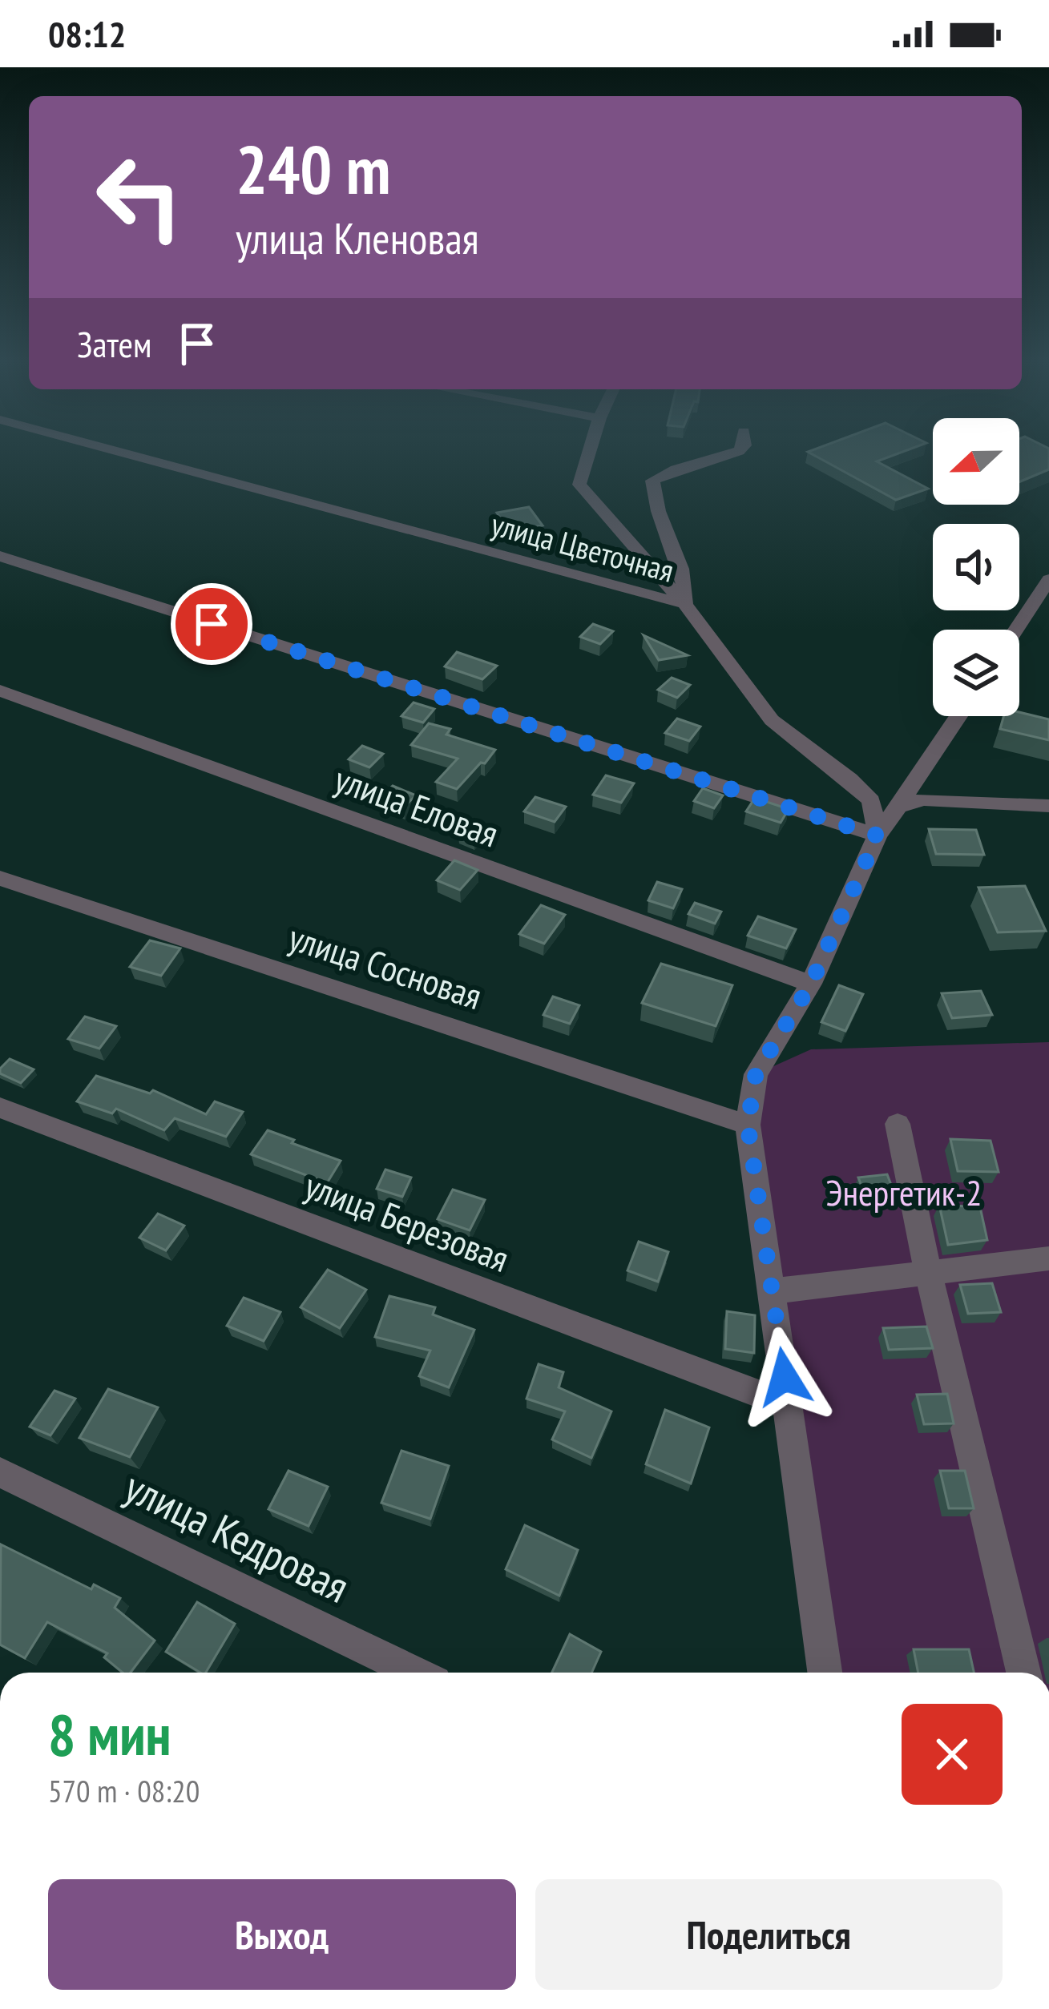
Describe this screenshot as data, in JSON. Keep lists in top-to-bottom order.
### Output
{
  "streets": {
    "street": [
      "улица Цветочная",
      "улица Еловая",
      "улица Сосновая",
      "улица Березовая",
      "улица Кедровая"
    ]
  },
  "parks": ["Энергетик-2"],
  "north": "left",
  "page": {
    "status": "08:12",
    "turn": ["240 m", "улица Кленовая"],
    "then": "Затем",
    "heading": ["8 мин", "570 m · 08:20"],
    "buttons": ["Выход", "Поделиться"]
  }
}
